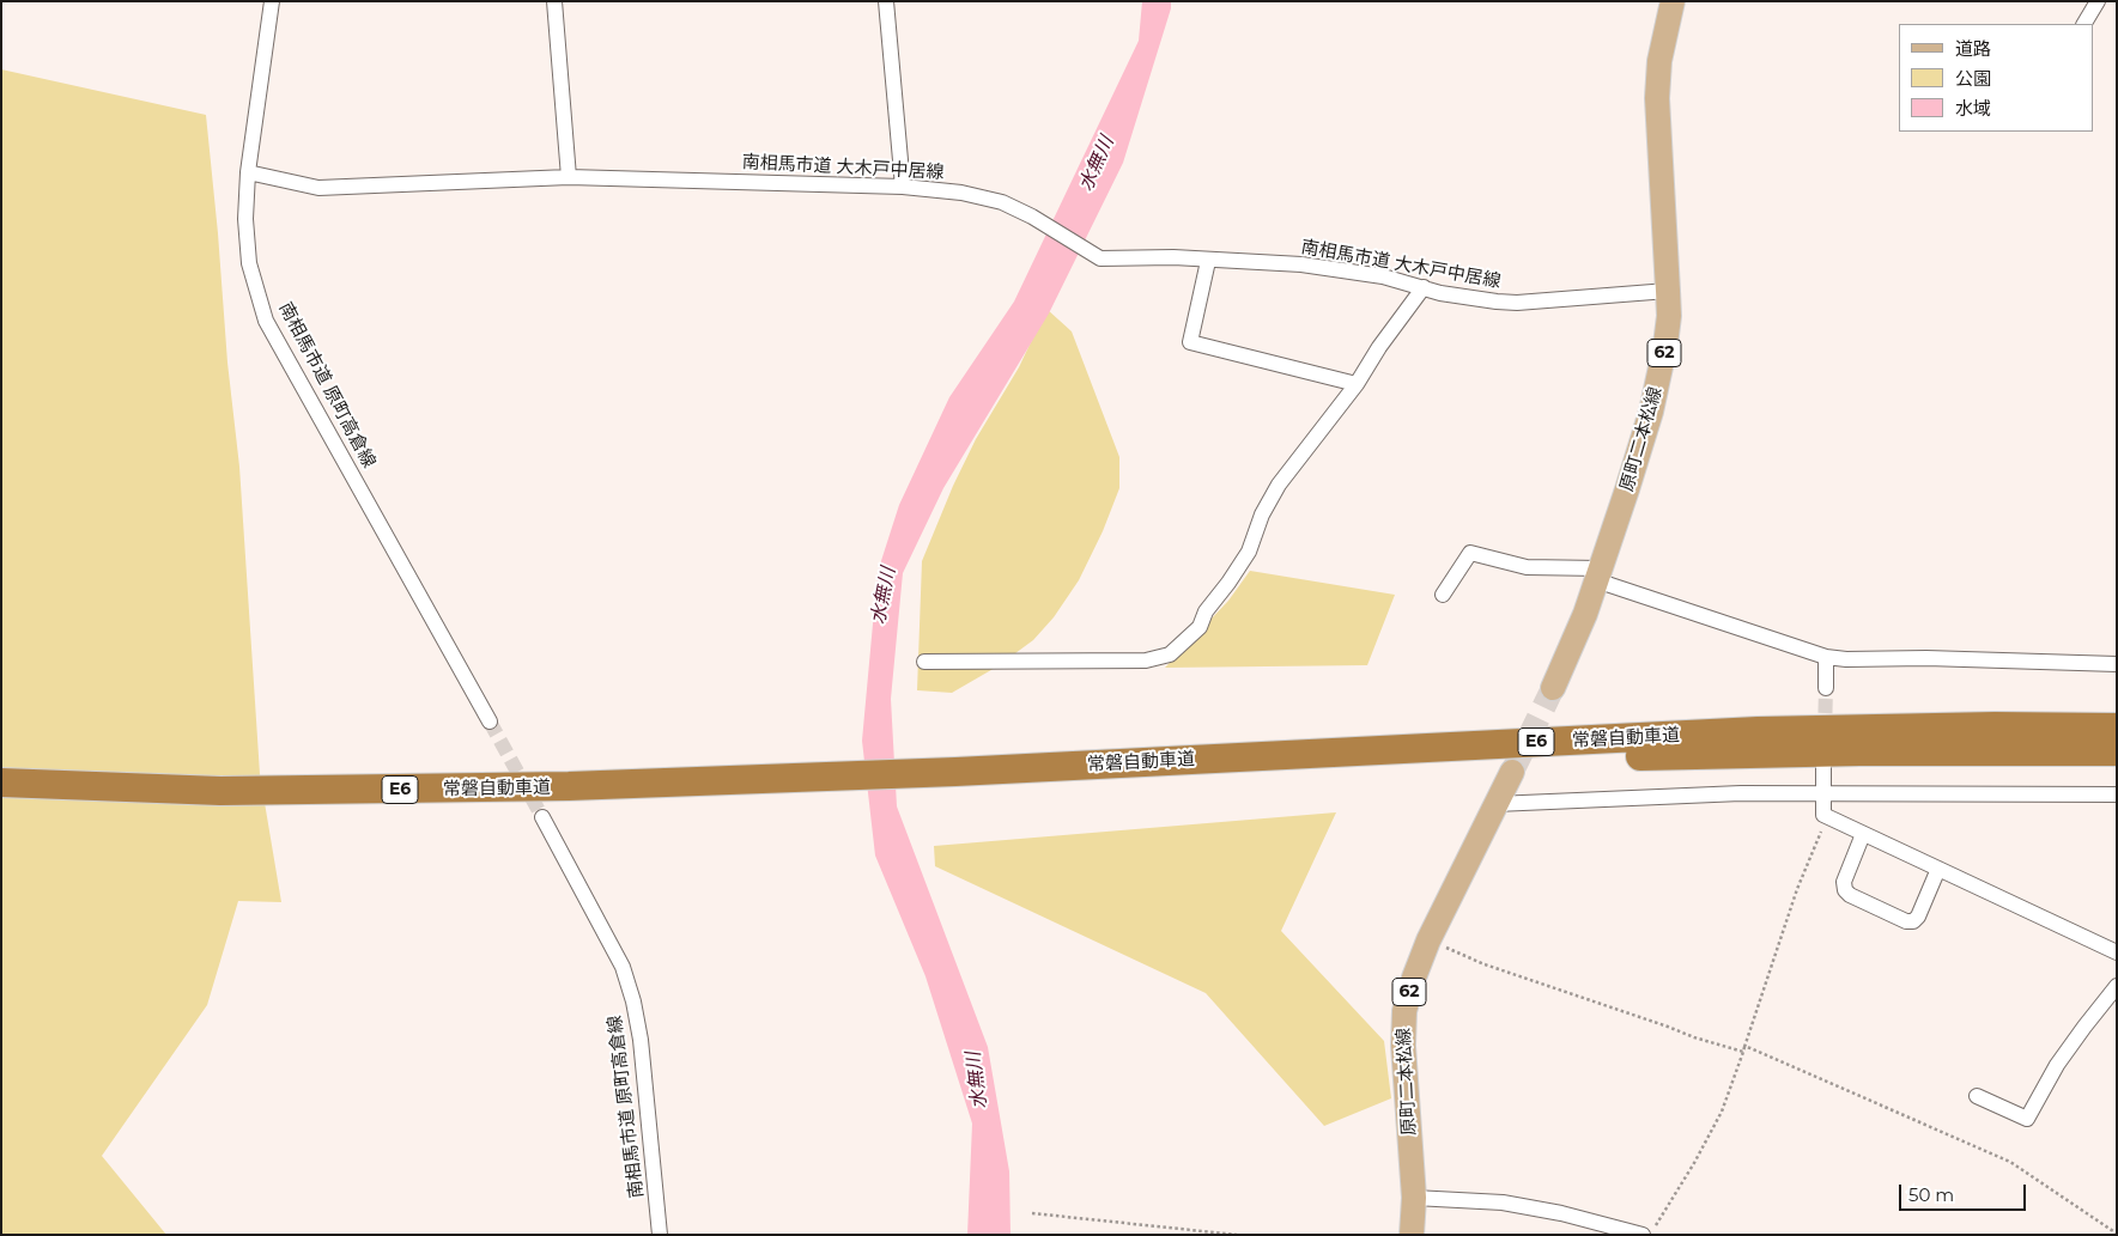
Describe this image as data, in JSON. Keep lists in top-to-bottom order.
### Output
{
  "streets": {
    "highway": ["常磐自動車道", "E6"],
    "main road": ["62", "原町二本松線"],
    "street": ["南相馬市道 大木戸中居線", "南相馬市道 原町高倉線"]
  },
  "crossings": [
    ["南相馬市道 大木戸中居線", "南相馬市道 原町高倉線"],
    ["南相馬市道 大木戸中居線", "原町二本松線"]
  ],
  "water": ["水無川"],
  "legend": ["道路", "公園", "水域"],
  "scale_bar": "50 m"
}
